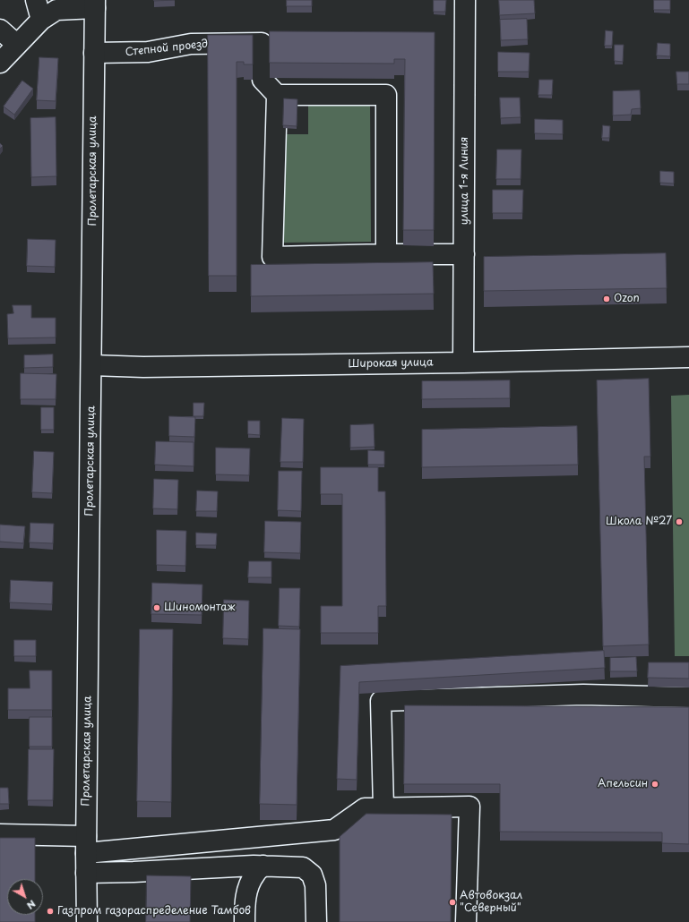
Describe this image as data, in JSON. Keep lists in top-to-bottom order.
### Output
{
  "streets": {
    "street": [
      "Степной проезд",
      "Пролетарская улица",
      "улица 1-я Линия",
      "Широкая улица"
    ]
  },
  "crossings": [
    ["Степной проезд", "Пролетарская улица"],
    ["Пролетарская улица", "Широкая улица"],
    ["улица 1-я Линия", "Широкая улица"]
  ],
  "places": [
    "Ozon",
    "Школа №27",
    "Шиномонтаж",
    "Апельсин",
    "Автовокзал \"Северный\"",
    "Газпром газораспределение Тамбов"
  ],
  "north": "bottom right"
}
